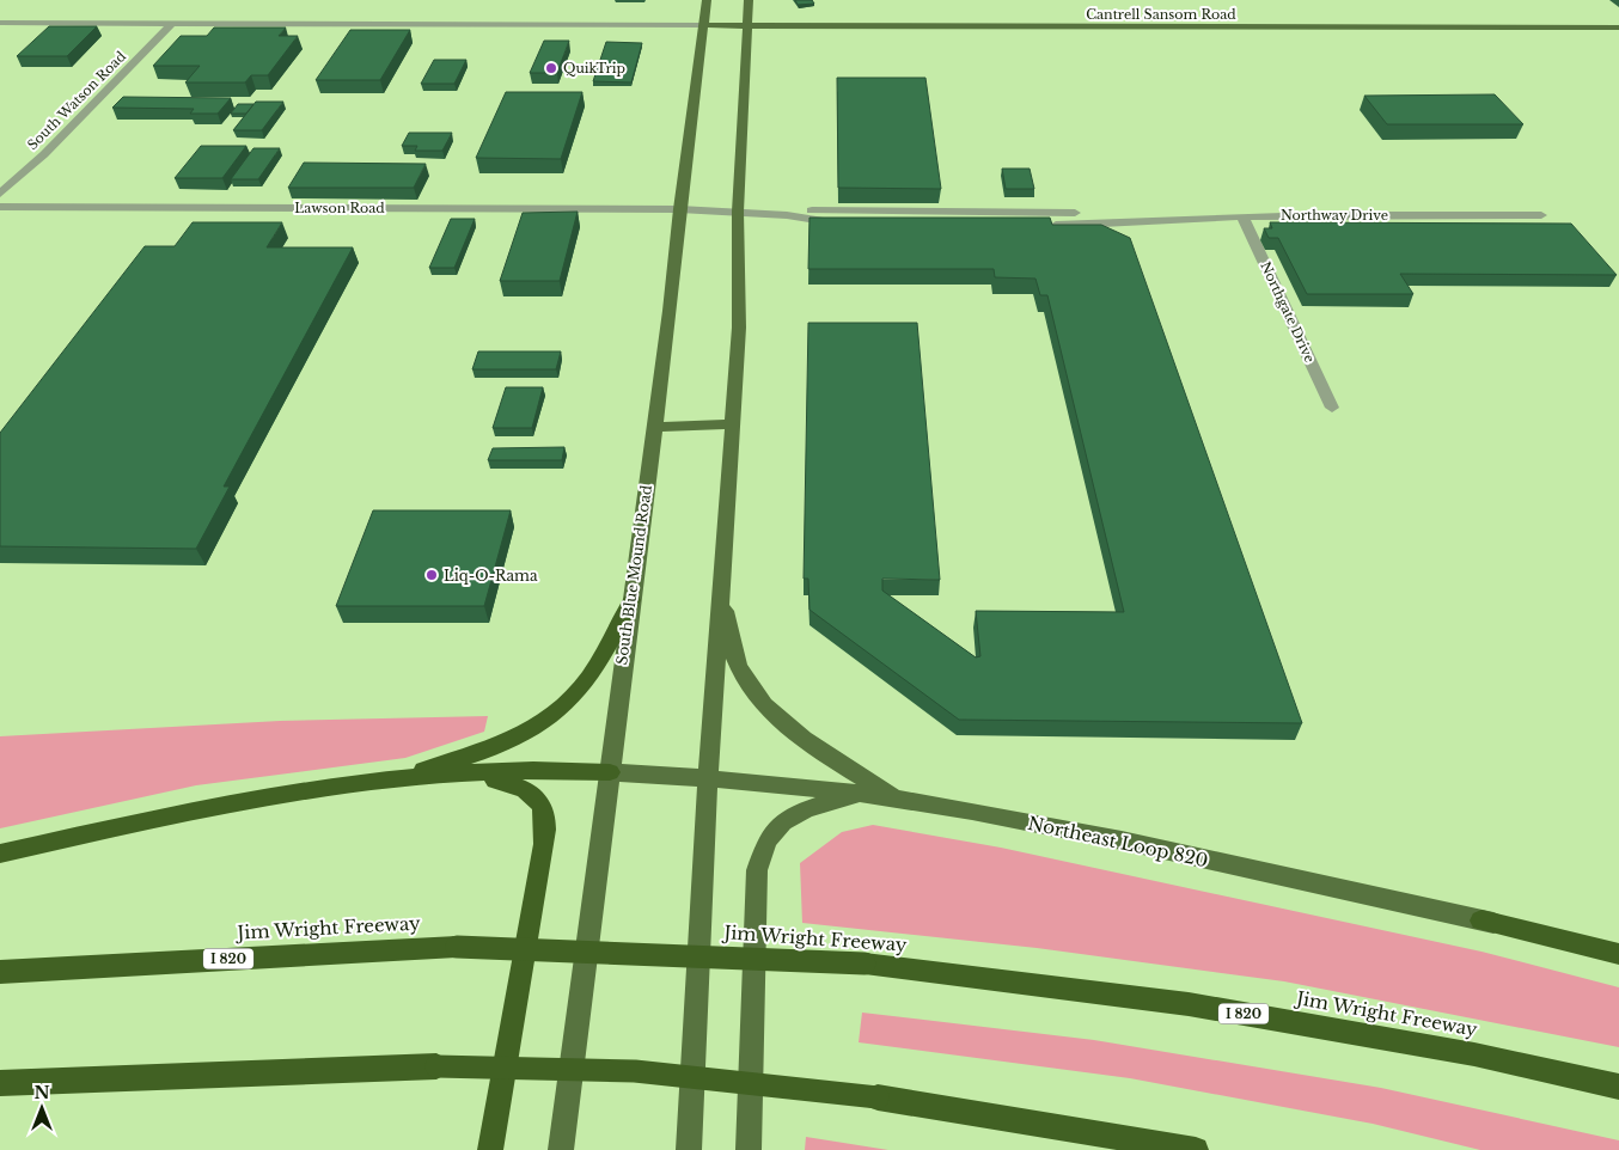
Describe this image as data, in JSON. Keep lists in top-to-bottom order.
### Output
{
  "streets": {
    "highway": ["Jim Wright Freeway", "I 820"],
    "main road": ["Cantrell Sansom Road", "South Blue Mound Road", "Northeast Loop 820"],
    "street": [
      "South Watson Road",
      "Lawson Road",
      "Northway Drive",
      "Northgate Drive"
    ]
  },
  "crossings": [
    ["Cantrell Sansom Road", "South Blue Mound Road"],
    ["Lawson Road", "Northway Drive"],
    ["Lawson Road", "South Blue Mound Road"],
    ["Northway Drive", "Northgate Drive"],
    ["Northway Drive", "South Blue Mound Road"],
    ["South Blue Mound Road", "Northeast Loop 820"]
  ],
  "places": ["QuikTrip", "Liq-O-Rama"],
  "north": "top"
}
